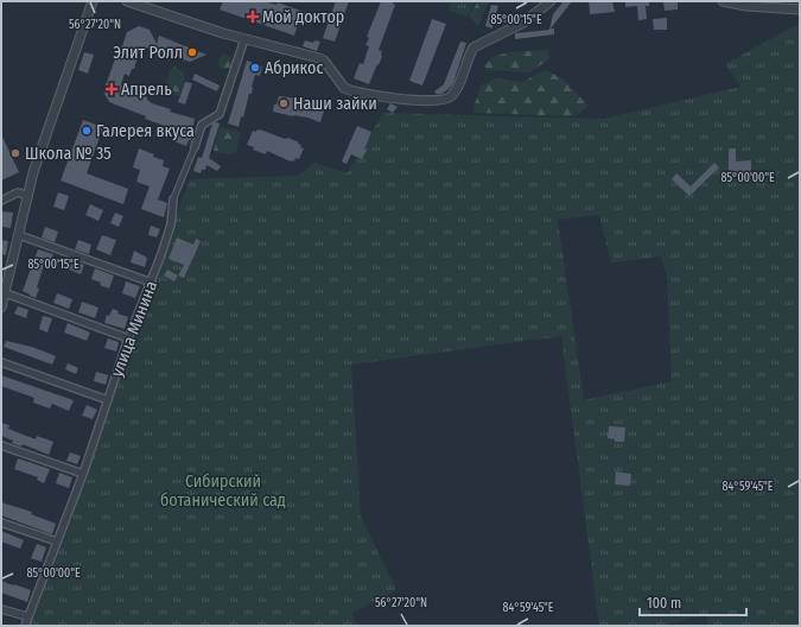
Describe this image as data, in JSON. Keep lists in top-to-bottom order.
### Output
{
  "streets": {
    "street": ["улица Минина"]
  },
  "parks": ["Сибирский ботанический сад"],
  "places": {
    "health": ["Мой доктор", "Апрель"],
    "other": [
      "Элит Ролл",
      "Абрикос",
      "Наши зайки",
      "Галерея вкуса",
      "Школа № 35"
    ]
  },
  "scale_bar": "100 m",
  "coordinates": [
    "85°00'15\"E",
    "56°27'20\"N",
    "85°00'00\"E",
    "84°59'45\"E"
  ]
}
